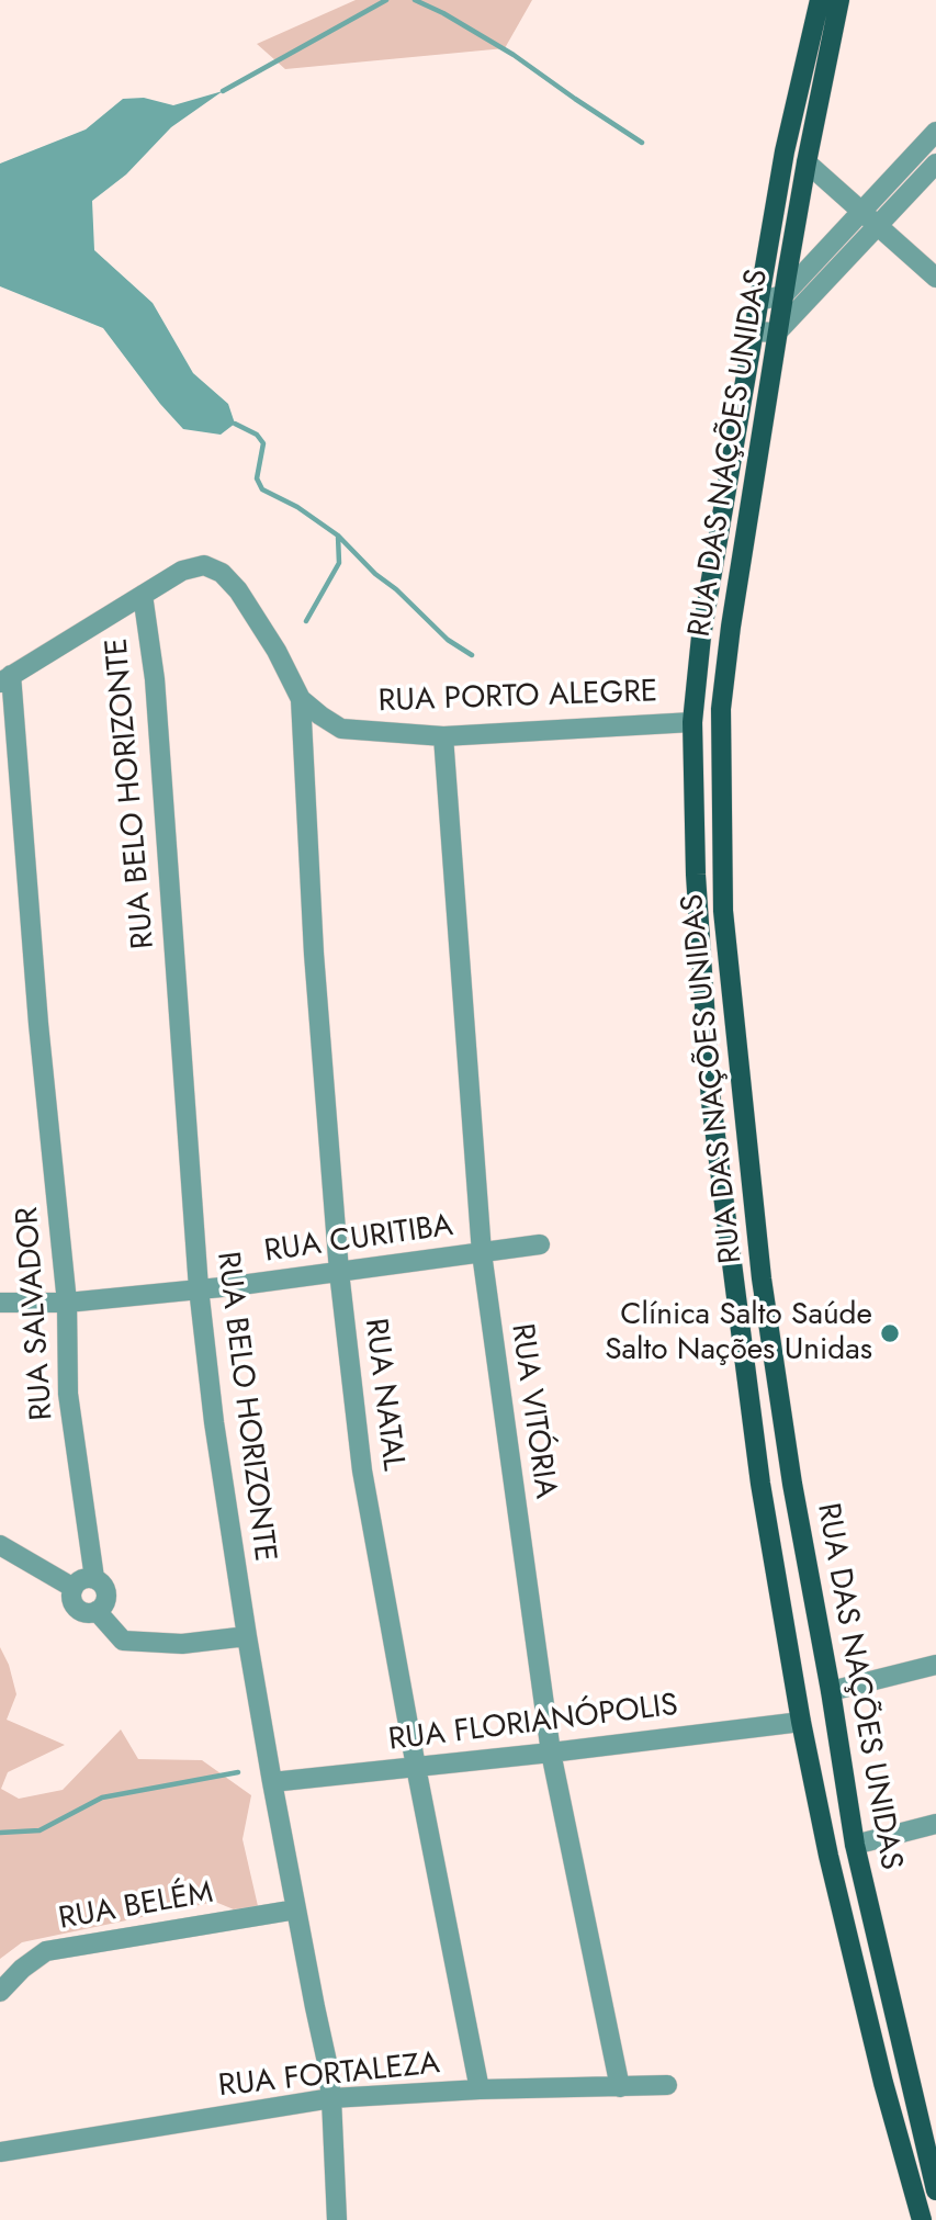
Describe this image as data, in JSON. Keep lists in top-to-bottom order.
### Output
{
  "streets": {
    "main road": ["RUA DAS NAÇÕES UNIDAS"],
    "street": [
      "RUA PORTO ALEGRE",
      "RUA BELO HORIZONTE",
      "RUA CURITIBA",
      "RUA SALVADOR",
      "RUA NATAL",
      "RUA VITÓRIA",
      "RUA FLORIANÓPOLIS",
      "RUA BELÉM",
      "RUA FORTALEZA"
    ]
  },
  "crossings": [
    ["RUA DAS NAÇÕES UNIDAS", "RUA PORTO ALEGRE"],
    ["RUA DAS NAÇÕES UNIDAS", "RUA FLORIANÓPOLIS"],
    ["RUA PORTO ALEGRE", "RUA BELO HORIZONTE"],
    ["RUA PORTO ALEGRE", "RUA SALVADOR"],
    ["RUA PORTO ALEGRE", "RUA NATAL"],
    ["RUA PORTO ALEGRE", "RUA VITÓRIA"],
    ["RUA BELO HORIZONTE", "RUA CURITIBA"],
    ["RUA BELO HORIZONTE", "RUA FLORIANÓPOLIS"],
    ["RUA BELO HORIZONTE", "RUA BELÉM"],
    ["RUA BELO HORIZONTE", "RUA FORTALEZA"],
    ["RUA CURITIBA", "RUA SALVADOR"],
    ["RUA CURITIBA", "RUA NATAL"],
    ["RUA CURITIBA", "RUA VITÓRIA"],
    ["RUA NATAL", "RUA FLORIANÓPOLIS"],
    ["RUA NATAL", "RUA FORTALEZA"],
    ["RUA VITÓRIA", "RUA FLORIANÓPOLIS"],
    ["RUA VITÓRIA", "RUA FORTALEZA"]
  ],
  "places": ["Clínica Salto Saúde Salto Nações Unidas"]
}
